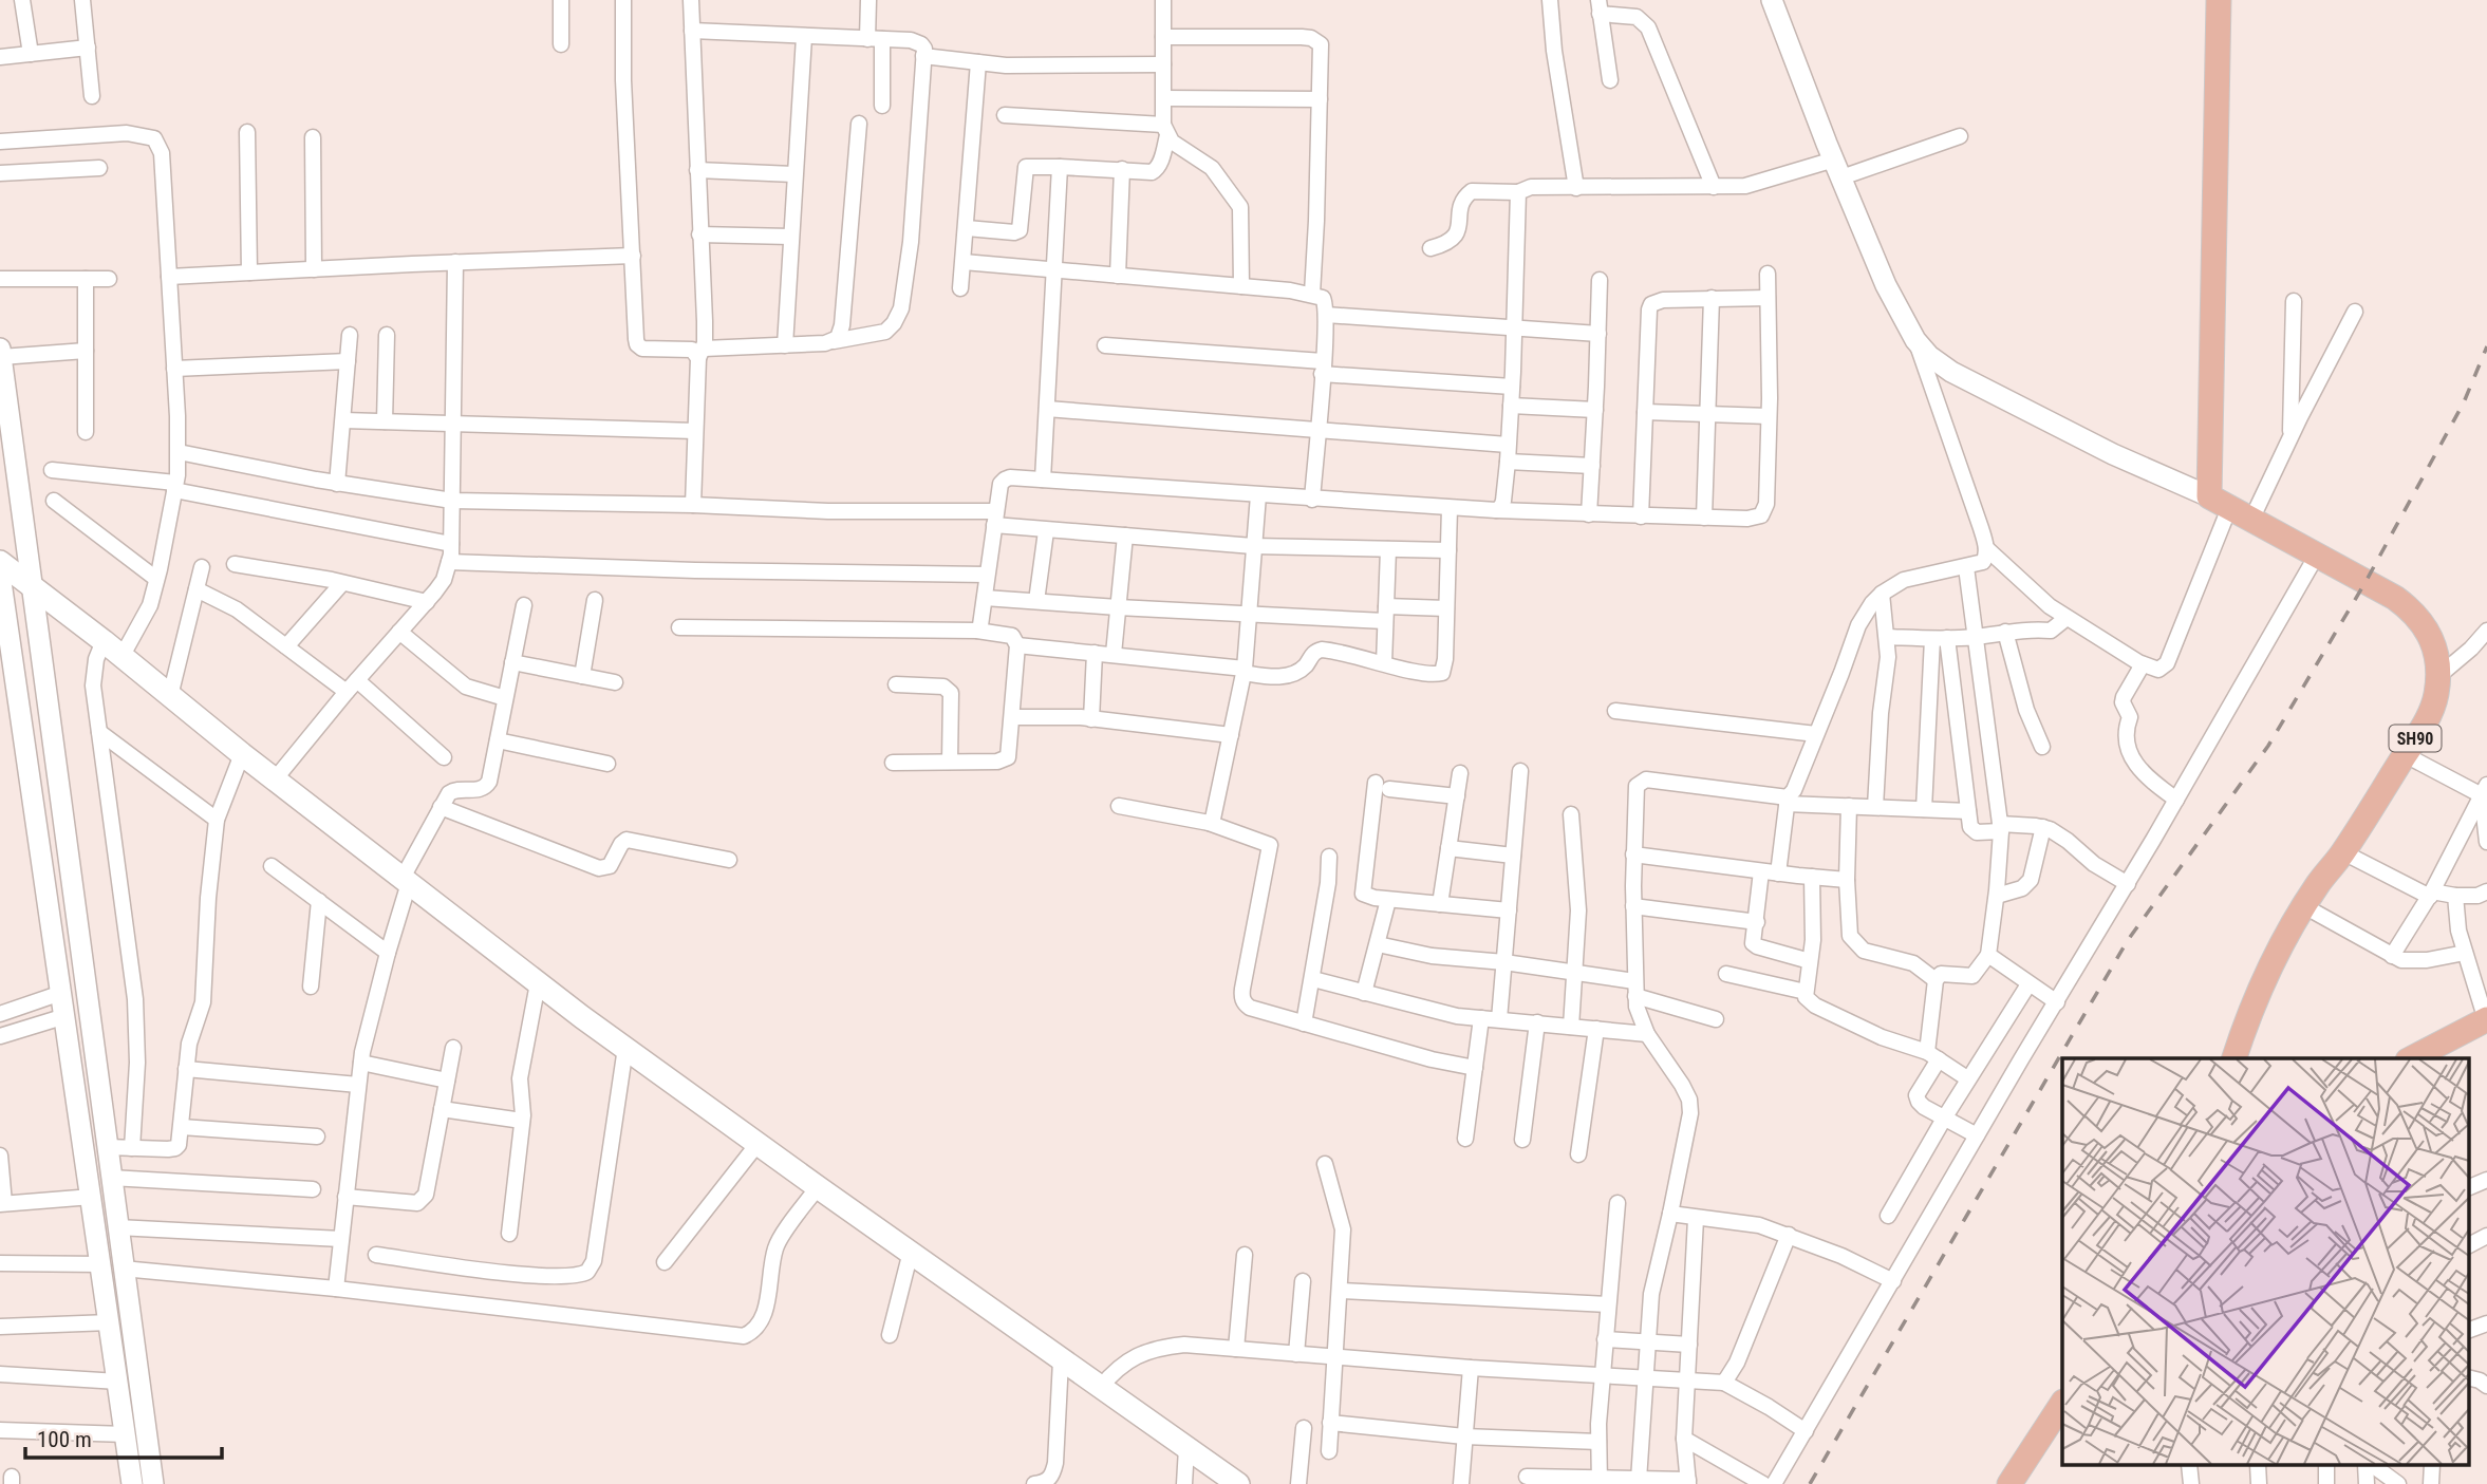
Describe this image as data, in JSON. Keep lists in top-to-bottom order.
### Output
{
  "streets": {
    "main road": ["SH90"]
  },
  "scale_bar": "100 m"
}
